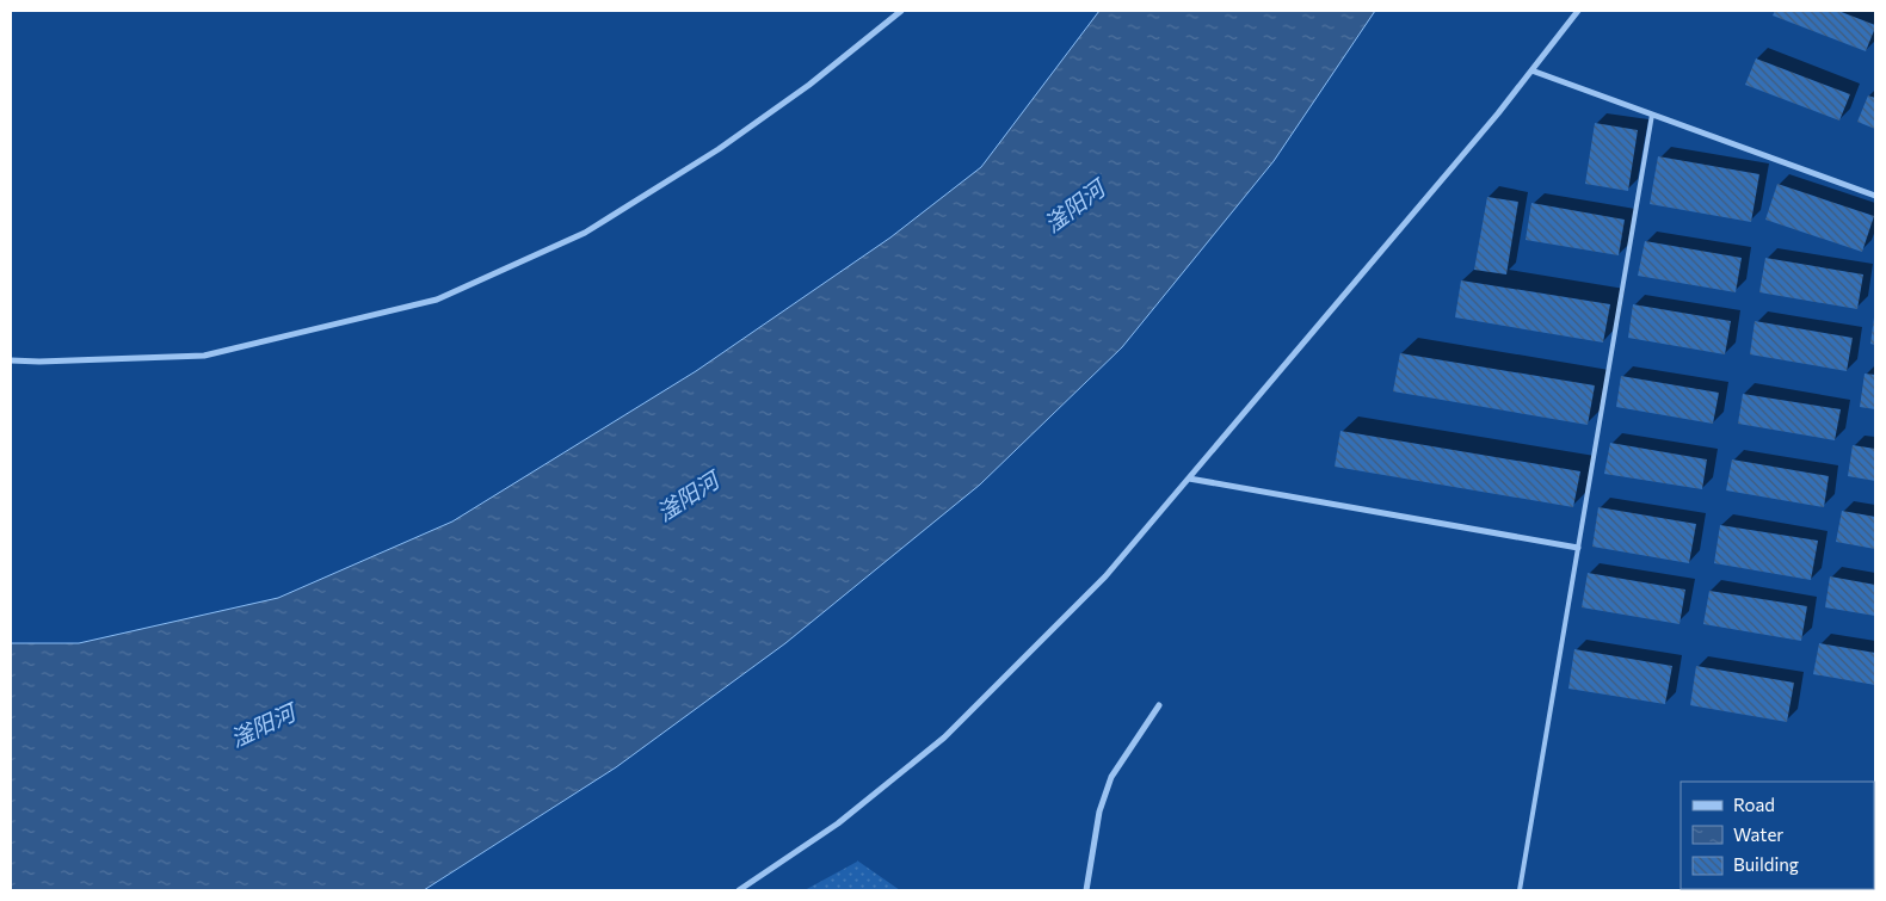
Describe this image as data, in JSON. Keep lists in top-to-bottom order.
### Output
{
  "water": ["滏阳河"],
  "legend": ["Road", "Water", "Building"]
}
